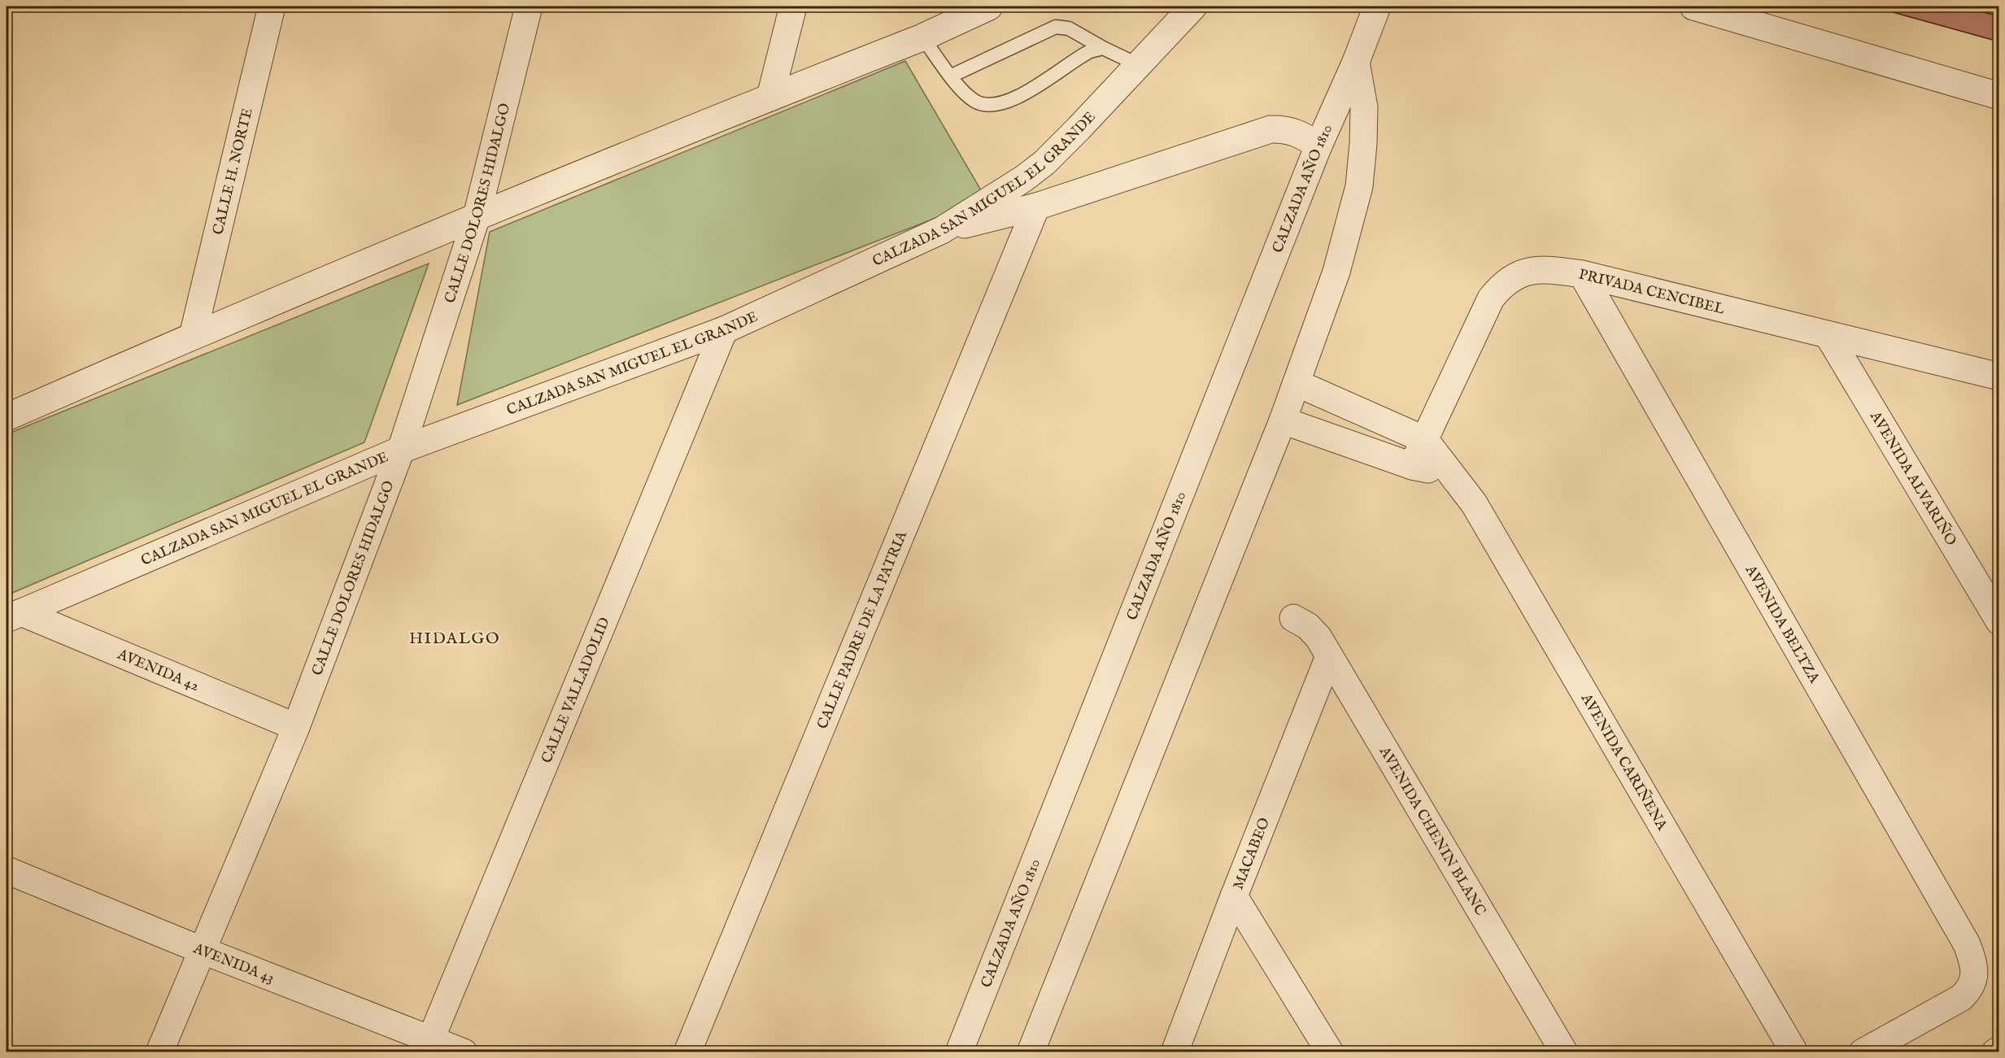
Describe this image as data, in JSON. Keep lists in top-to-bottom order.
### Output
{
  "streets": {
    "street": [
      "CALLE H. NORTE",
      "CALZADA SAN MIGUEL EL GRANDE",
      "CALZADA AÑO 1810",
      "CALLE DOLORES HIDALGO",
      "PRIVADA CENCIBEL",
      "AVENIDA ALVARIÑO",
      "AVENIDA BELTZA",
      "CALLE PADRE DE LA PATRIA",
      "AVENIDA 42",
      "CALLE VALLADOLID",
      "AVENIDA CARIÑENA",
      "AVENIDA CHENIN BLANC",
      "MACABEO",
      "AVENIDA 43"
    ]
  },
  "crossings": [
    ["CALZADA SAN MIGUEL EL GRANDE", "CALLE DOLORES HIDALGO"],
    ["CALZADA SAN MIGUEL EL GRANDE", "AVENIDA 42"],
    ["CALZADA SAN MIGUEL EL GRANDE", "CALLE VALLADOLID"],
    ["CALZADA AÑO 1810", "AVENIDA CARIÑENA"],
    ["CALLE DOLORES HIDALGO", "AVENIDA 42"],
    ["CALLE DOLORES HIDALGO", "AVENIDA 43"],
    ["PRIVADA CENCIBEL", "AVENIDA ALVARIÑO"],
    ["PRIVADA CENCIBEL", "AVENIDA BELTZA"],
    ["PRIVADA CENCIBEL", "AVENIDA CARIÑENA"],
    ["CALLE VALLADOLID", "AVENIDA 43"],
    ["AVENIDA CHENIN BLANC", "MACABEO"]
  ],
  "districts": ["HIDALGO"]
}
